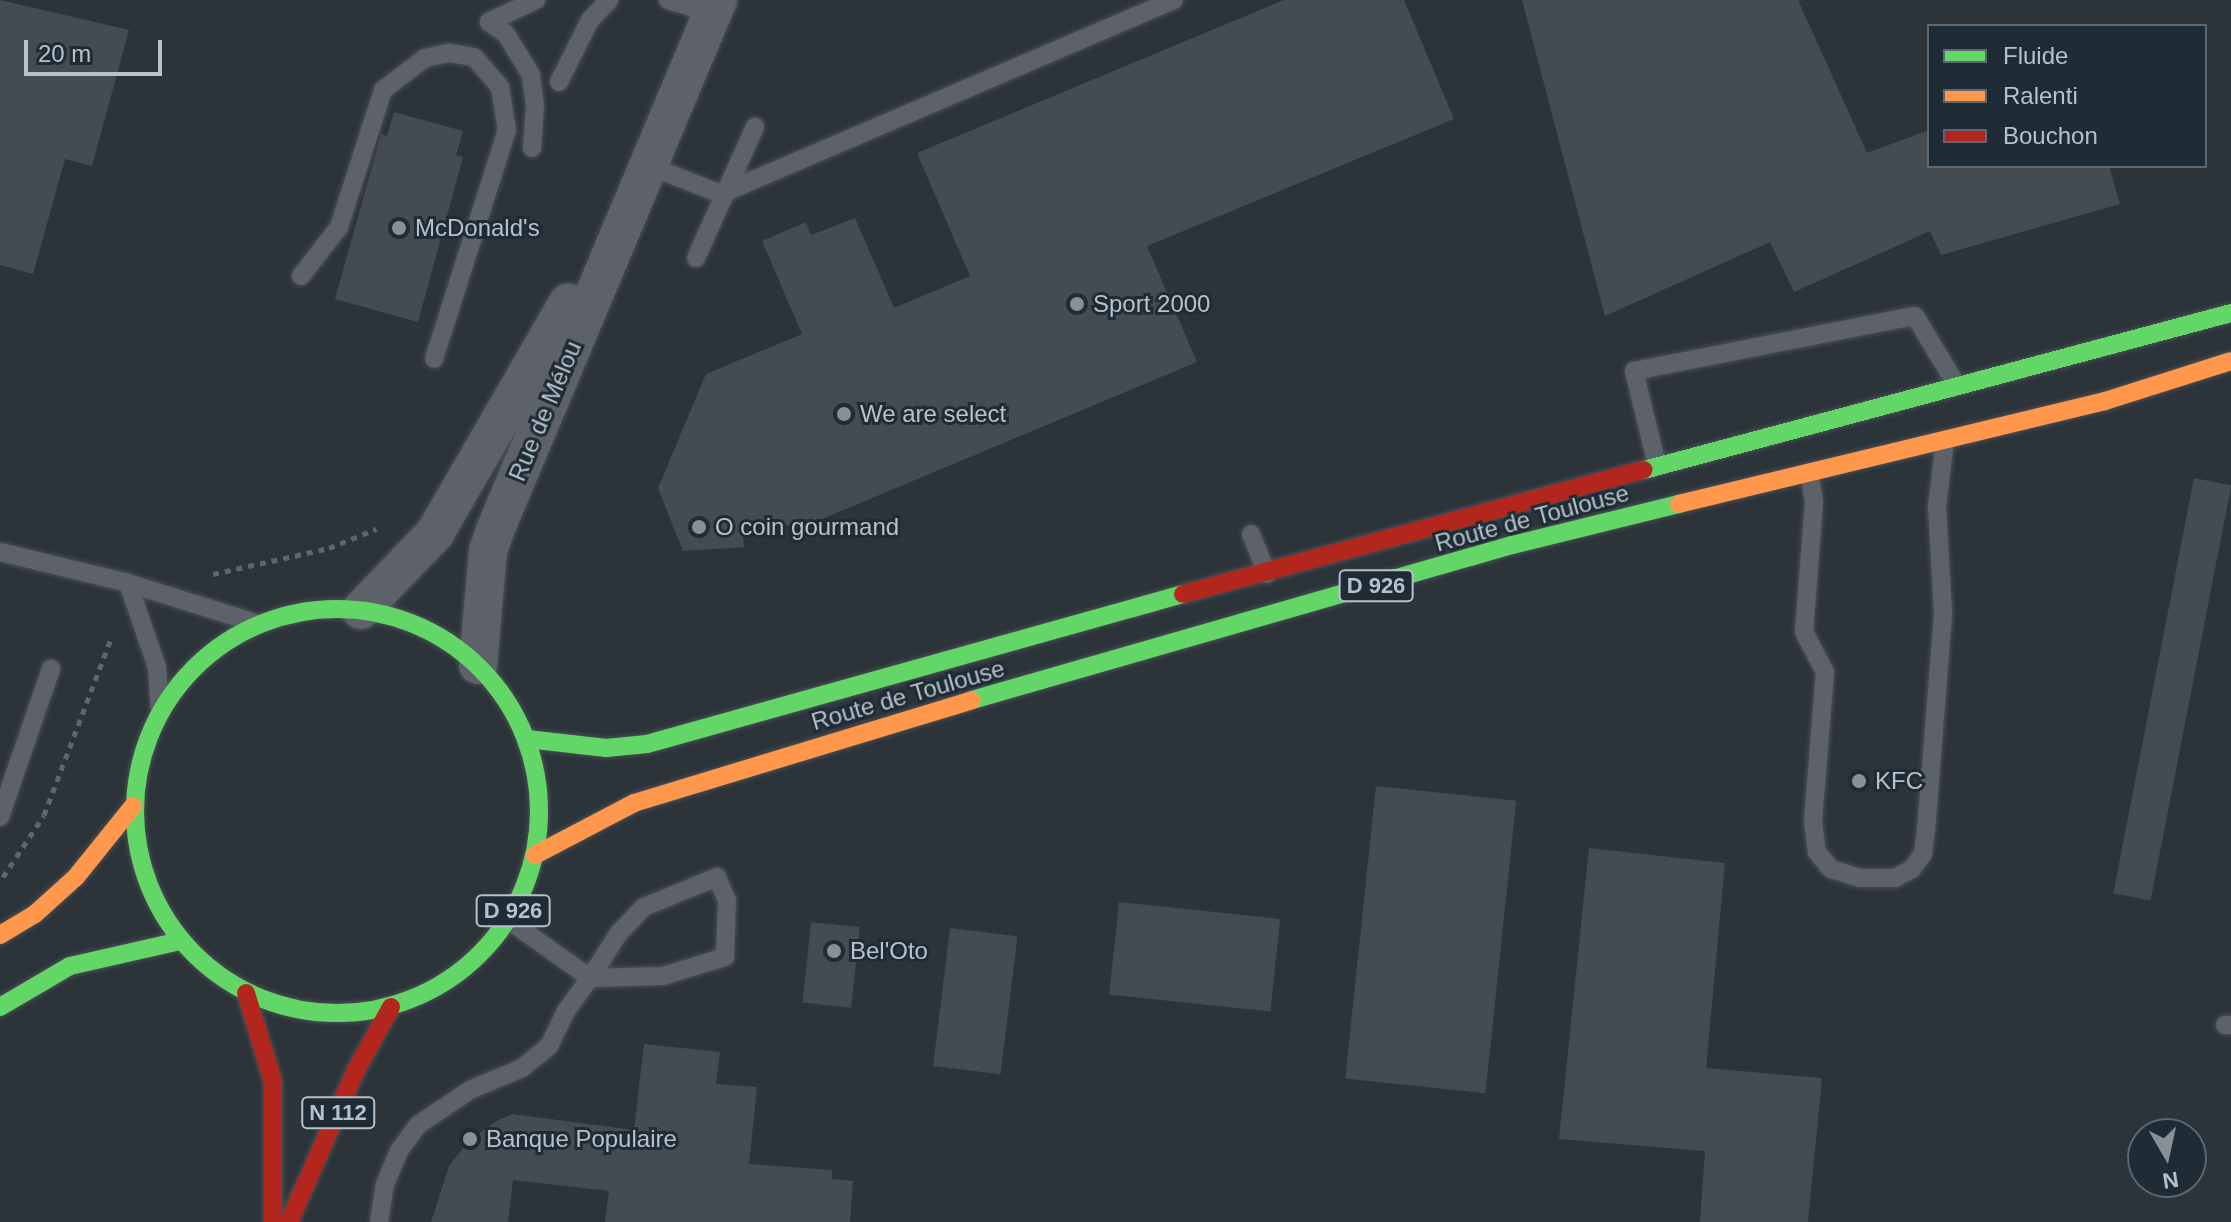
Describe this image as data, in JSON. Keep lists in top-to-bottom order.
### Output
{
  "streets": {
    "main road": ["Route de Toulouse", "D 926", "N 112"],
    "street": ["Rue de Mélou"]
  },
  "crossings": [
    ["Rue de Mélou", "D 926"],
    ["Route de Toulouse", "D 926"],
    ["D 926", "N 112"]
  ],
  "places": [
    "McDonald's",
    "Sport 2000",
    "We are select",
    "O coin gourmand",
    "KFC",
    "Bel'Oto",
    "Banque Populaire"
  ],
  "legend": ["Fluide", "Ralenti", "Bouchon"],
  "scale_bar": "20 m",
  "north": "bottom"
}
